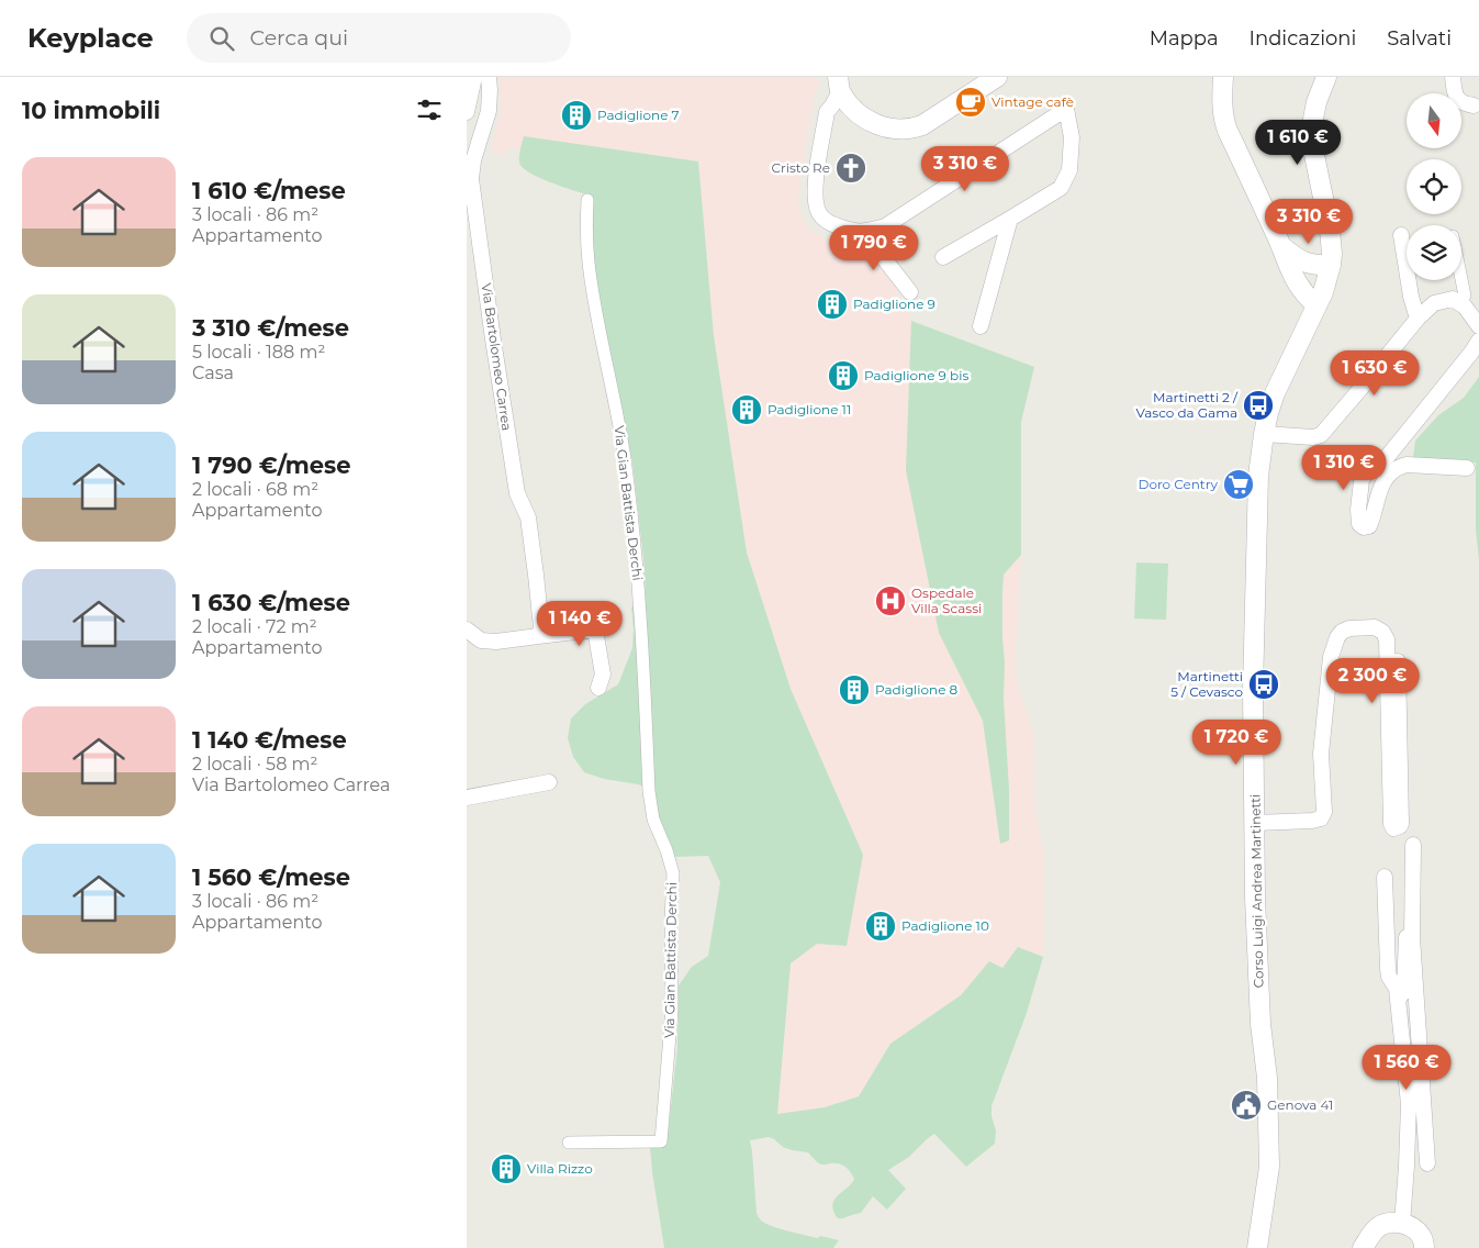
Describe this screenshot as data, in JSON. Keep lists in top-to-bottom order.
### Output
{
  "streets": {
    "street": ["Via Bartolomeo Carrea", "Via Gian Battista Derchi", "Corso Luigi Andrea Martinetti"]
  },
  "places": {
    "cafe": ["Vintage cafè"],
    "building": [
      "Padiglione 7",
      "Padiglione 9",
      "Padiglione 9 bis",
      "Padiglione 11",
      "Padiglione 8",
      "Padiglione 10",
      "Villa Rizzo"
    ],
    "church": ["Cristo Re"],
    "bus stop": ["Martinetti 2 / Vasco da Gama", "Martinetti 5 / Cevasco"],
    "supermarket": ["Doro Centry"],
    "hospital": ["Ospedale Villa Scassi"],
    "public building": ["Genova 41"]
  },
  "north": "bottom",
  "page": {
    "header": "Keyplace",
    "search": "Cerca qui",
    "nav": ["Mappa", "Indicazioni", "Salvati"],
    "heading": "10 immobili",
    "price": [
      "1 610 €",
      "3 310 €",
      "3 310 €",
      "1 790 €",
      "1 630 €",
      "1 310 €",
      "1 140 €",
      "2 300 €",
      "1 720 €",
      "1 560 €"
    ],
    "list": [
      {
        "name": "1 610 €/mese",
        "note": "3 locali · 86 m² · Appartamento"
      },
      {
        "name": "3 310 €/mese",
        "note": "5 locali · 188 m² · Casa"
      },
      {
        "name": "1 790 €/mese",
        "note": "2 locali · 68 m² · Appartamento"
      },
      {
        "name": "1 630 €/mese",
        "note": "2 locali · 72 m² · Appartamento"
      },
      {
        "name": "1 140 €/mese",
        "note": "2 locali · 58 m² · Via Bartolomeo Carrea"
      },
      {
        "name": "1 560 €/mese",
        "note": "3 locali · 86 m² · Appartamento"
      }
    ]
  }
}
